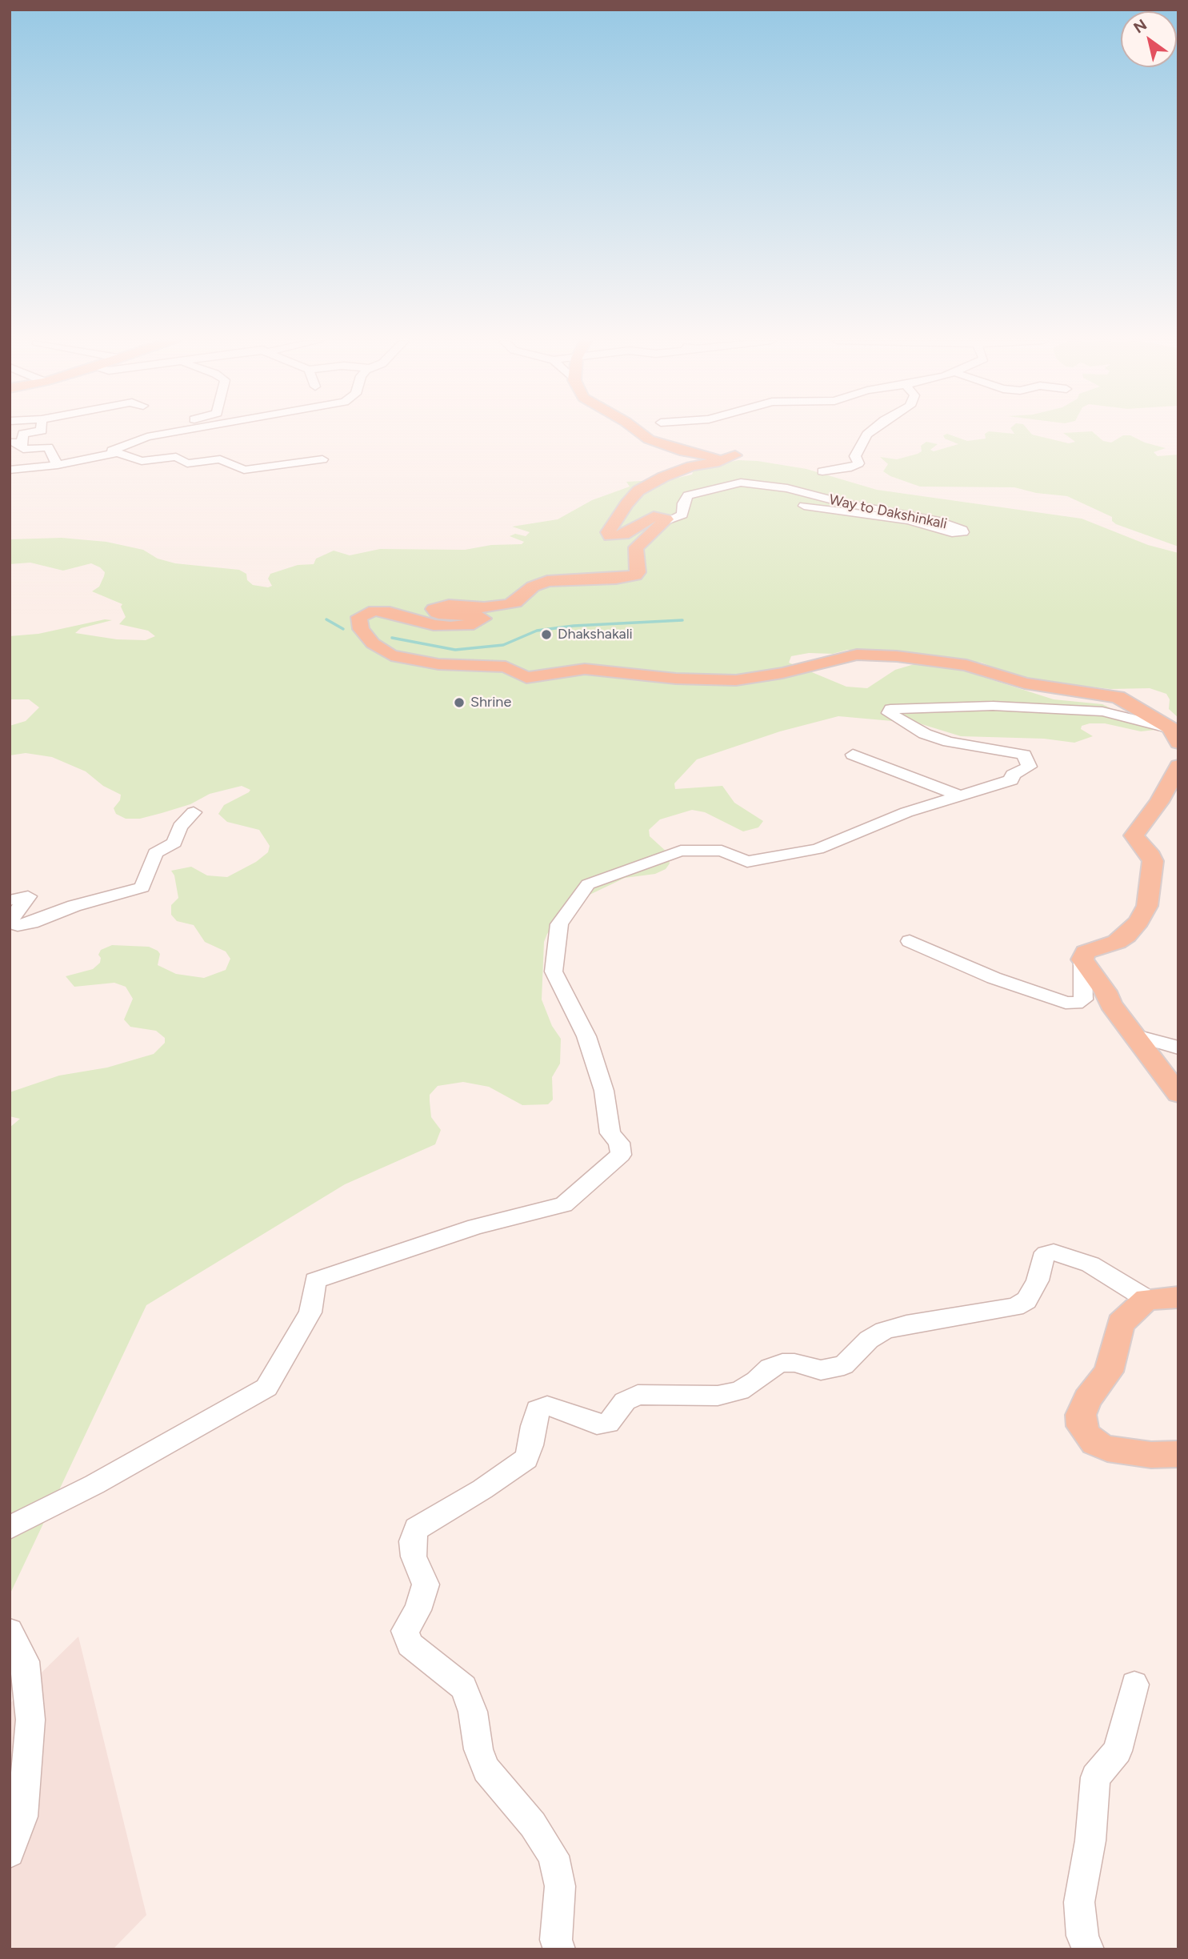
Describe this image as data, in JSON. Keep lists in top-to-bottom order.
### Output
{
  "streets": {
    "street": ["Way to Dakshinkali"]
  },
  "places": ["Dhakshakali", "Shrine"],
  "north": "top left"
}
